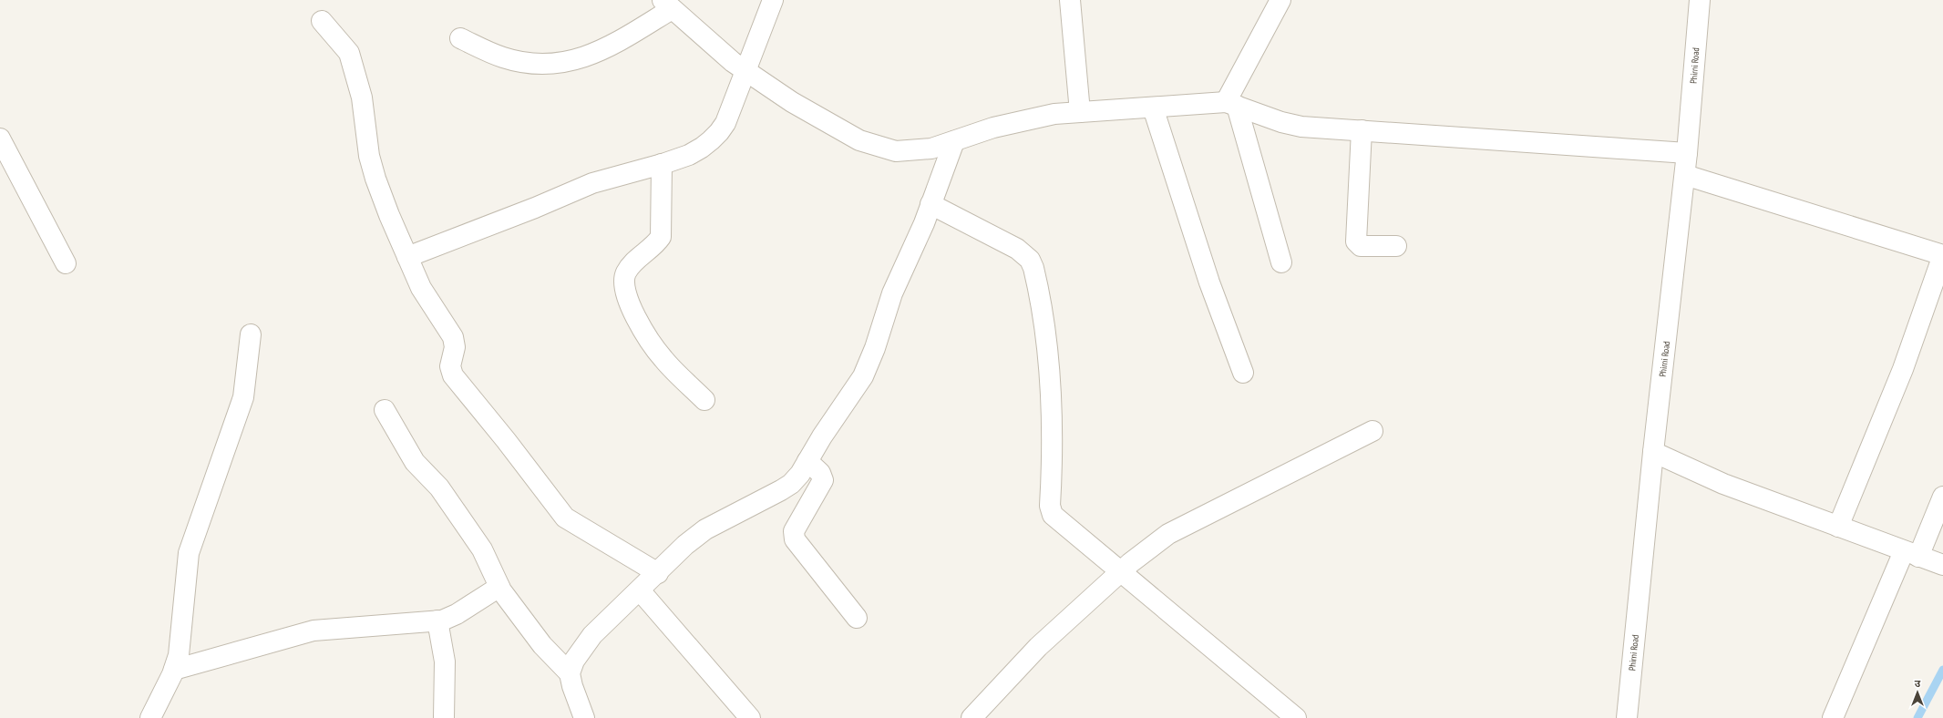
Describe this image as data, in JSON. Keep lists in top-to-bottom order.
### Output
{
  "streets": {
    "street": ["Phirni Road"]
  },
  "north": "top"
}
